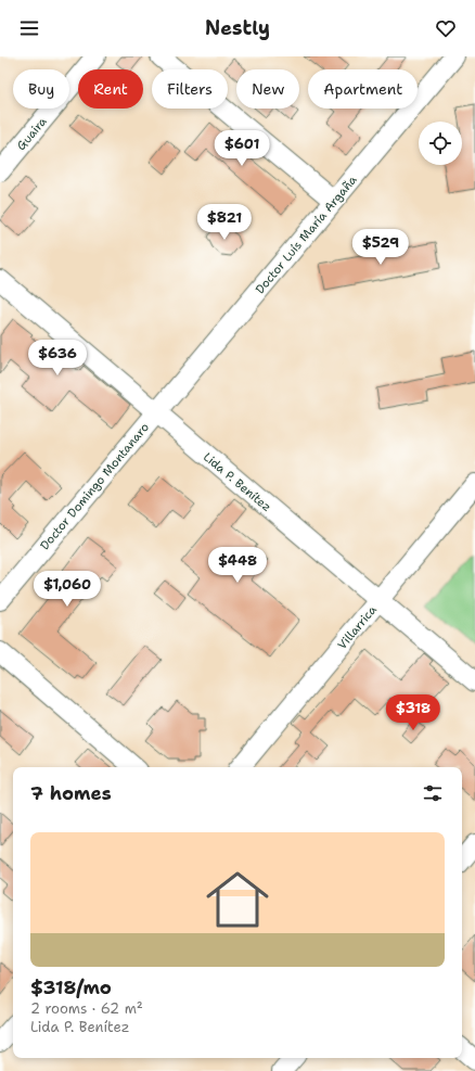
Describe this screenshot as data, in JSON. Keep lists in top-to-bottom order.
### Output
{
  "streets": {
    "street": [
      "Guaira",
      "Doctor Luís María Argaña",
      "Lida P. Benítez",
      "Doctor Domingo Montanaro",
      "Villarrica"
    ]
  },
  "crossings": [
    ["Doctor Luís María Argaña", "Lida P. Benítez"],
    ["Doctor Luís María Argaña", "Doctor Domingo Montanaro"],
    ["Lida P. Benítez", "Doctor Domingo Montanaro"],
    ["Lida P. Benítez", "Villarrica"]
  ],
  "page": {
    "header": "Nestly",
    "chip": [
      "Buy",
      "Rent",
      "Filters",
      "New",
      "Apartment"
    ],
    "price": [
      "$601",
      "$821",
      "$529",
      "$636",
      "$448",
      "$1,060",
      "$318"
    ],
    "heading": "7 homes",
    "list": [
      {
        "name": "$318/mo",
        "note": "2 rooms · 62 m² · Lida P. Benítez"
      }
    ]
  }
}
